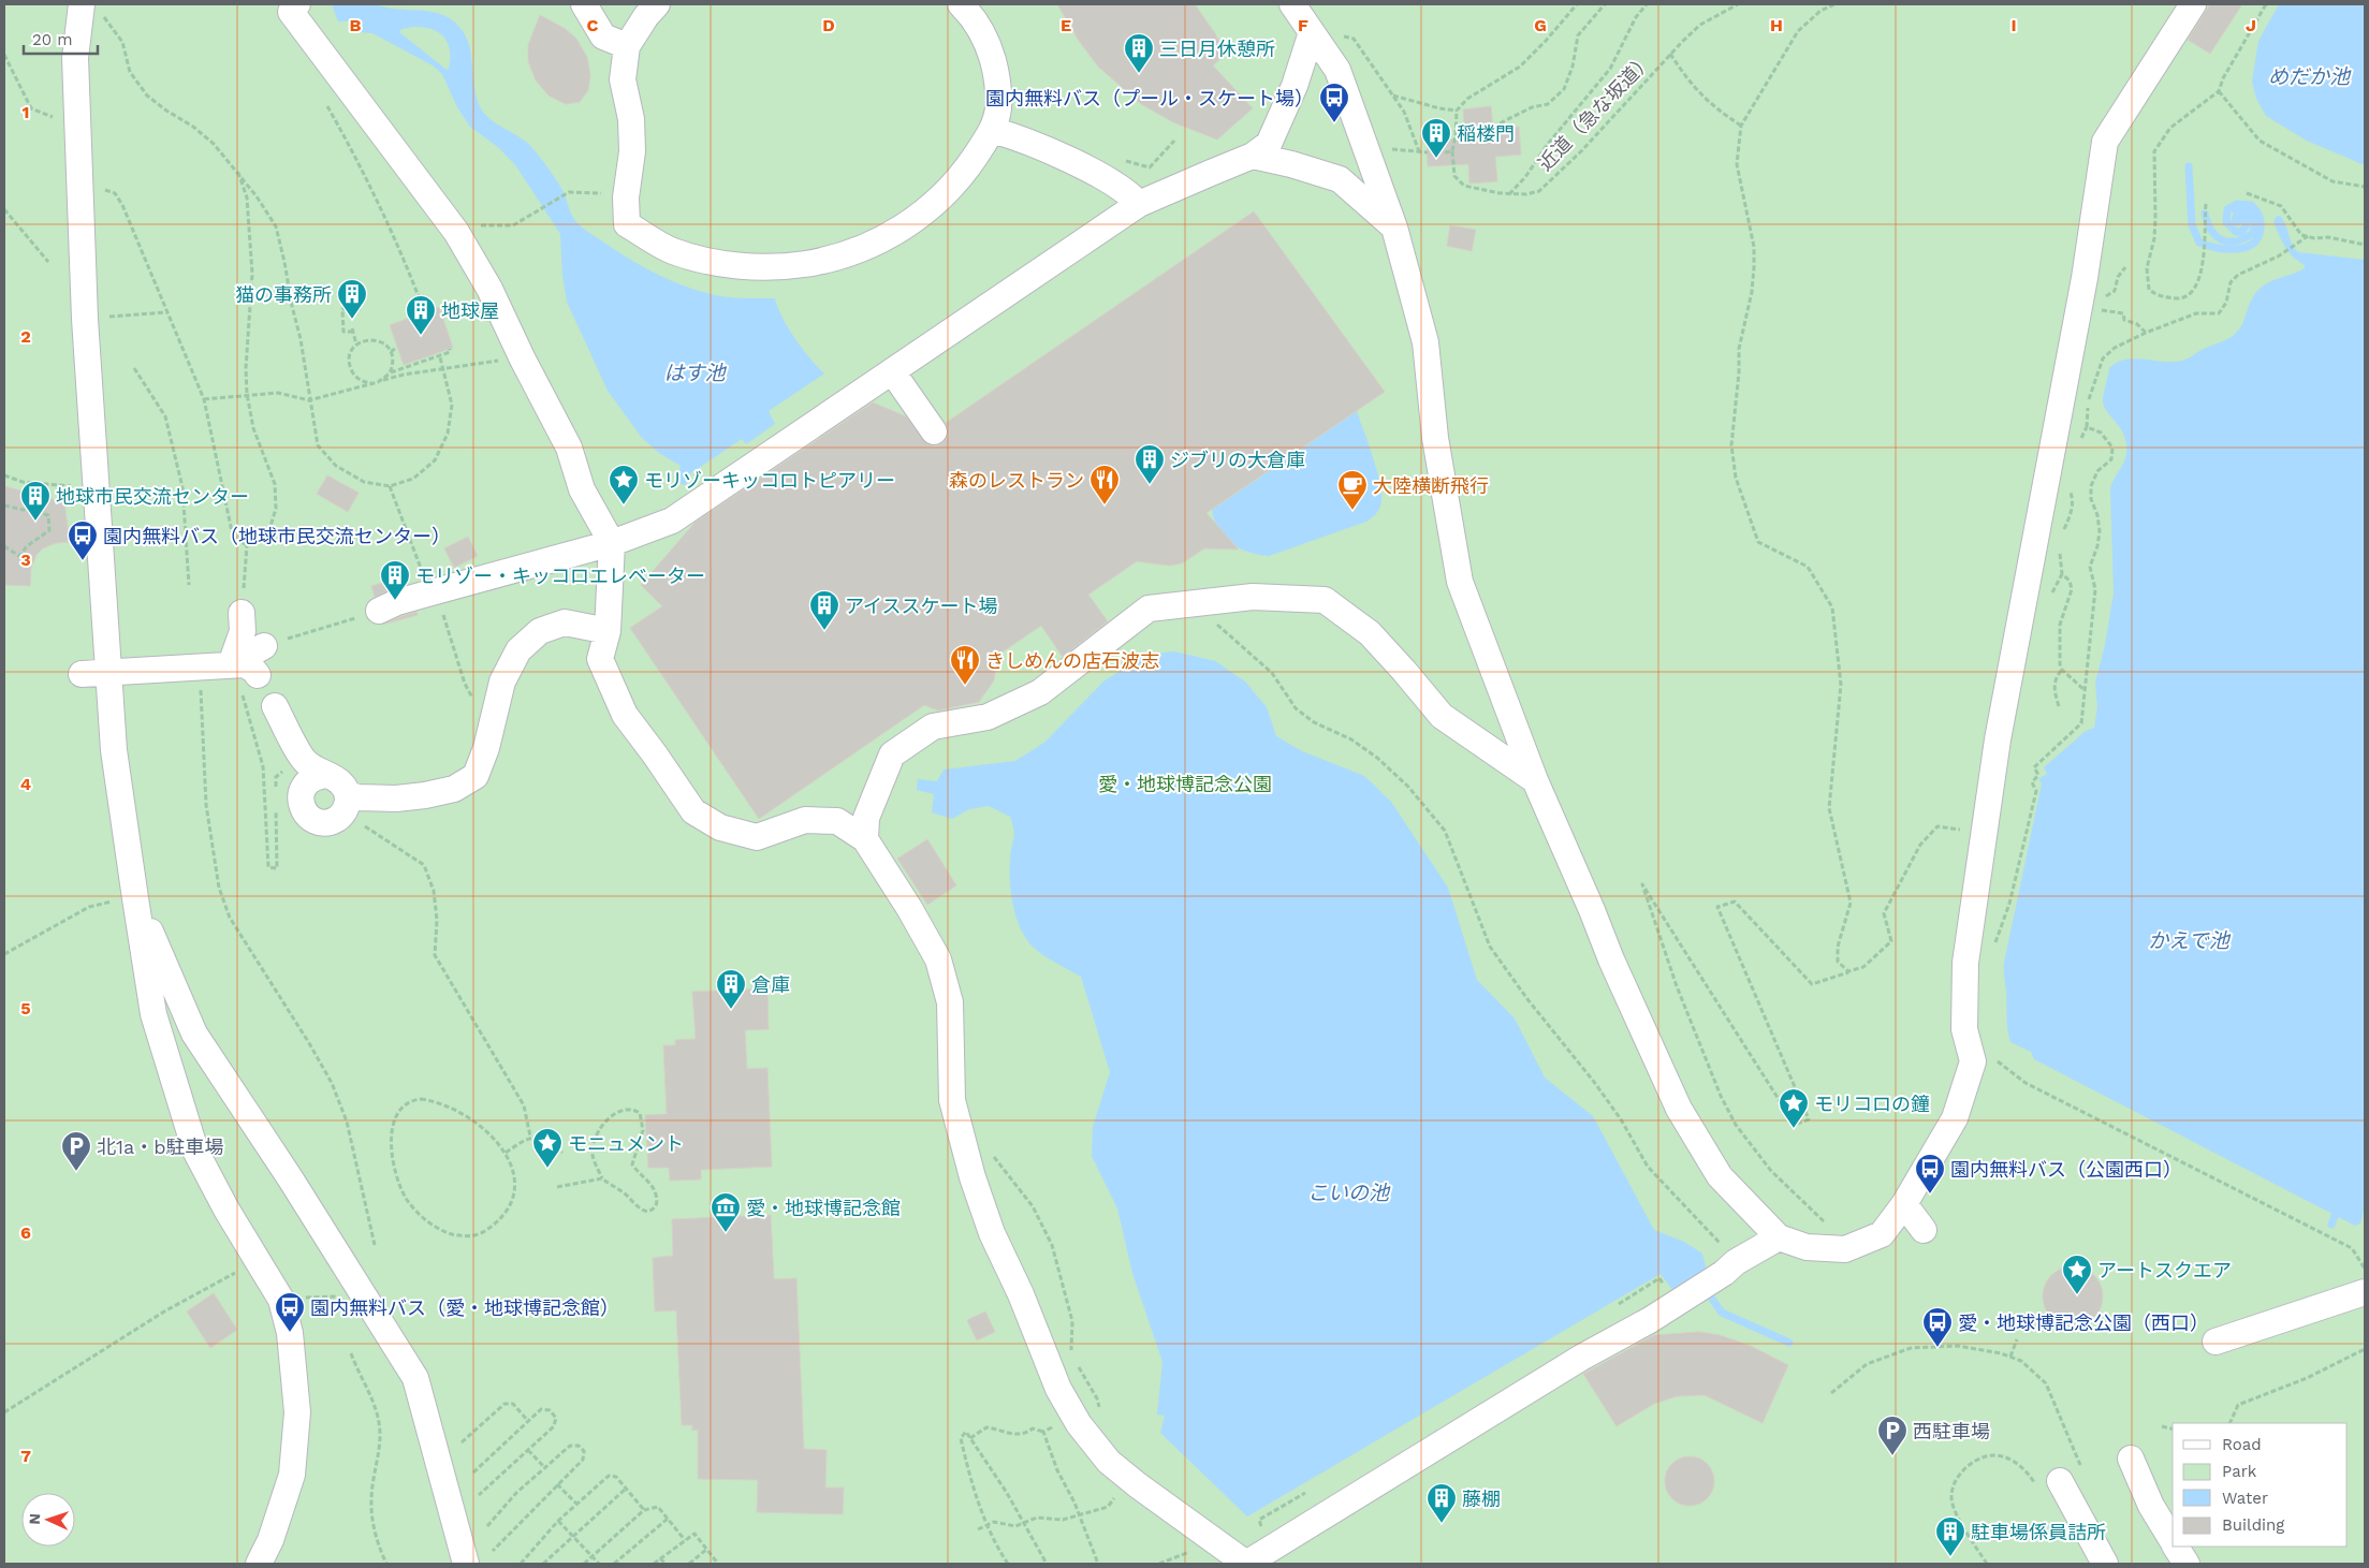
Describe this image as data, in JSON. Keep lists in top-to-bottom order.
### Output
{
  "streets": {
    "path": ["近道（急な坂道）"]
  },
  "water": [
    "めだか池",
    "はす池",
    "かえで池",
    "こいの池"
  ],
  "parks": ["愛・地球博記念公園"],
  "places": {
    "building": [
      "三日月休憩所",
      "稲楼門",
      "猫の事務所",
      "地球屋",
      "ジブリの大倉庫",
      "地球市民交流センター",
      "モリゾー・キッコロエレベーター",
      "アイススケート場",
      "倉庫",
      "藤棚",
      "駐車場係員詰所"
    ],
    "bus stop": [
      "園内無料バス（プール・スケート場）",
      "園内無料バス（地球市民交流センター）",
      "園内無料バス（公園西口）",
      "園内無料バス（愛・地球博記念館）",
      "愛・地球博記念公園（西口）"
    ],
    "place": [
      "モリゾーキッコロトピアリー",
      "モリコロの鐘",
      "モニュメント",
      "アートスクエア"
    ],
    "restaurant": ["森のレストラン", "きしめんの店石波志"],
    "cafe": ["大陸横断飛行"],
    "parking": ["北1a・b駐車場", "西駐車場"],
    "museum": ["愛・地球博記念館"]
  },
  "legend": [
    "Road",
    "Park",
    "Water",
    "Building"
  ],
  "scale_bar": "20 m",
  "north": "left",
  "grid": {
    "columns": [
      "B",
      "C",
      "D",
      "E",
      "F",
      "G",
      "H",
      "I",
      "J"
    ],
    "rows": [
      "1",
      "2",
      "3",
      "4",
      "5",
      "6",
      "7"
    ]
  }
}
